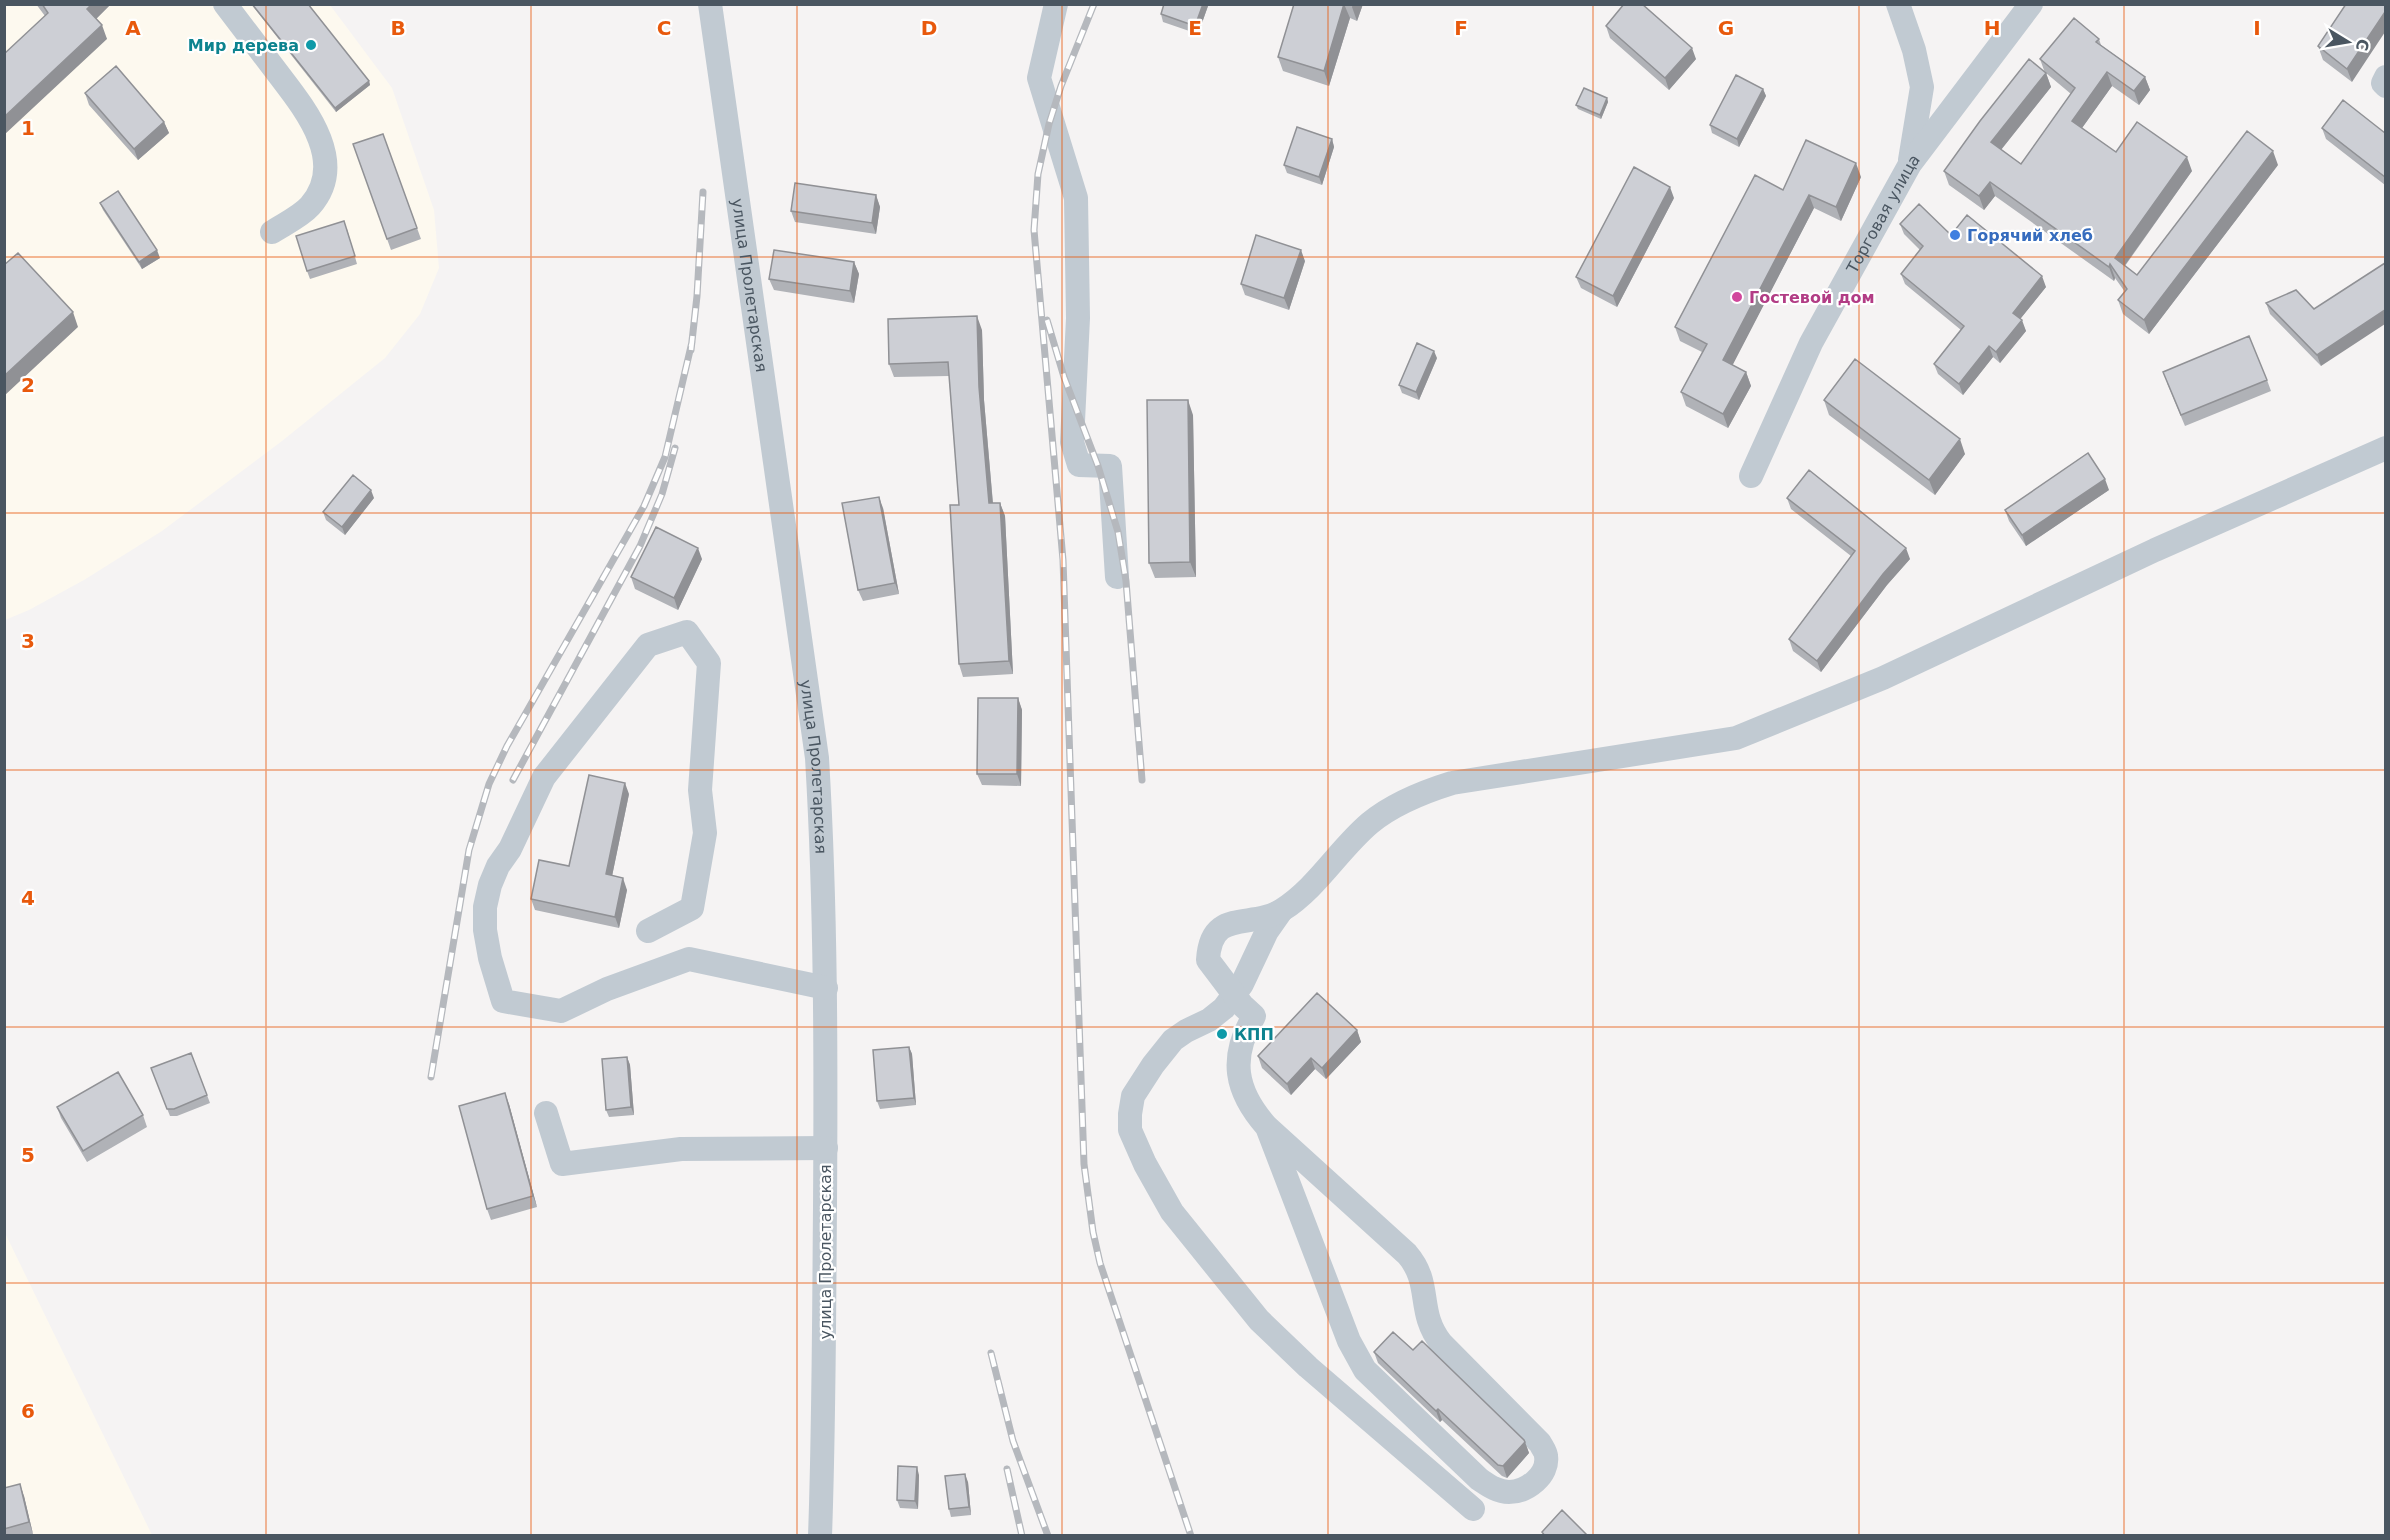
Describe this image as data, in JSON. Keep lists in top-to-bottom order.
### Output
{
  "streets": {
    "street": ["Торговая улица", "улица Пролетарская"]
  },
  "places": [
    "Мир дерева",
    "Горячий хлеб",
    "Гостевой дом",
    "КПП"
  ],
  "north": "right",
  "grid": {
    "columns": [
      "A",
      "B",
      "C",
      "D",
      "E",
      "F",
      "G",
      "H",
      "I"
    ],
    "rows": [
      "1",
      "2",
      "3",
      "4",
      "5",
      "6"
    ]
  }
}
